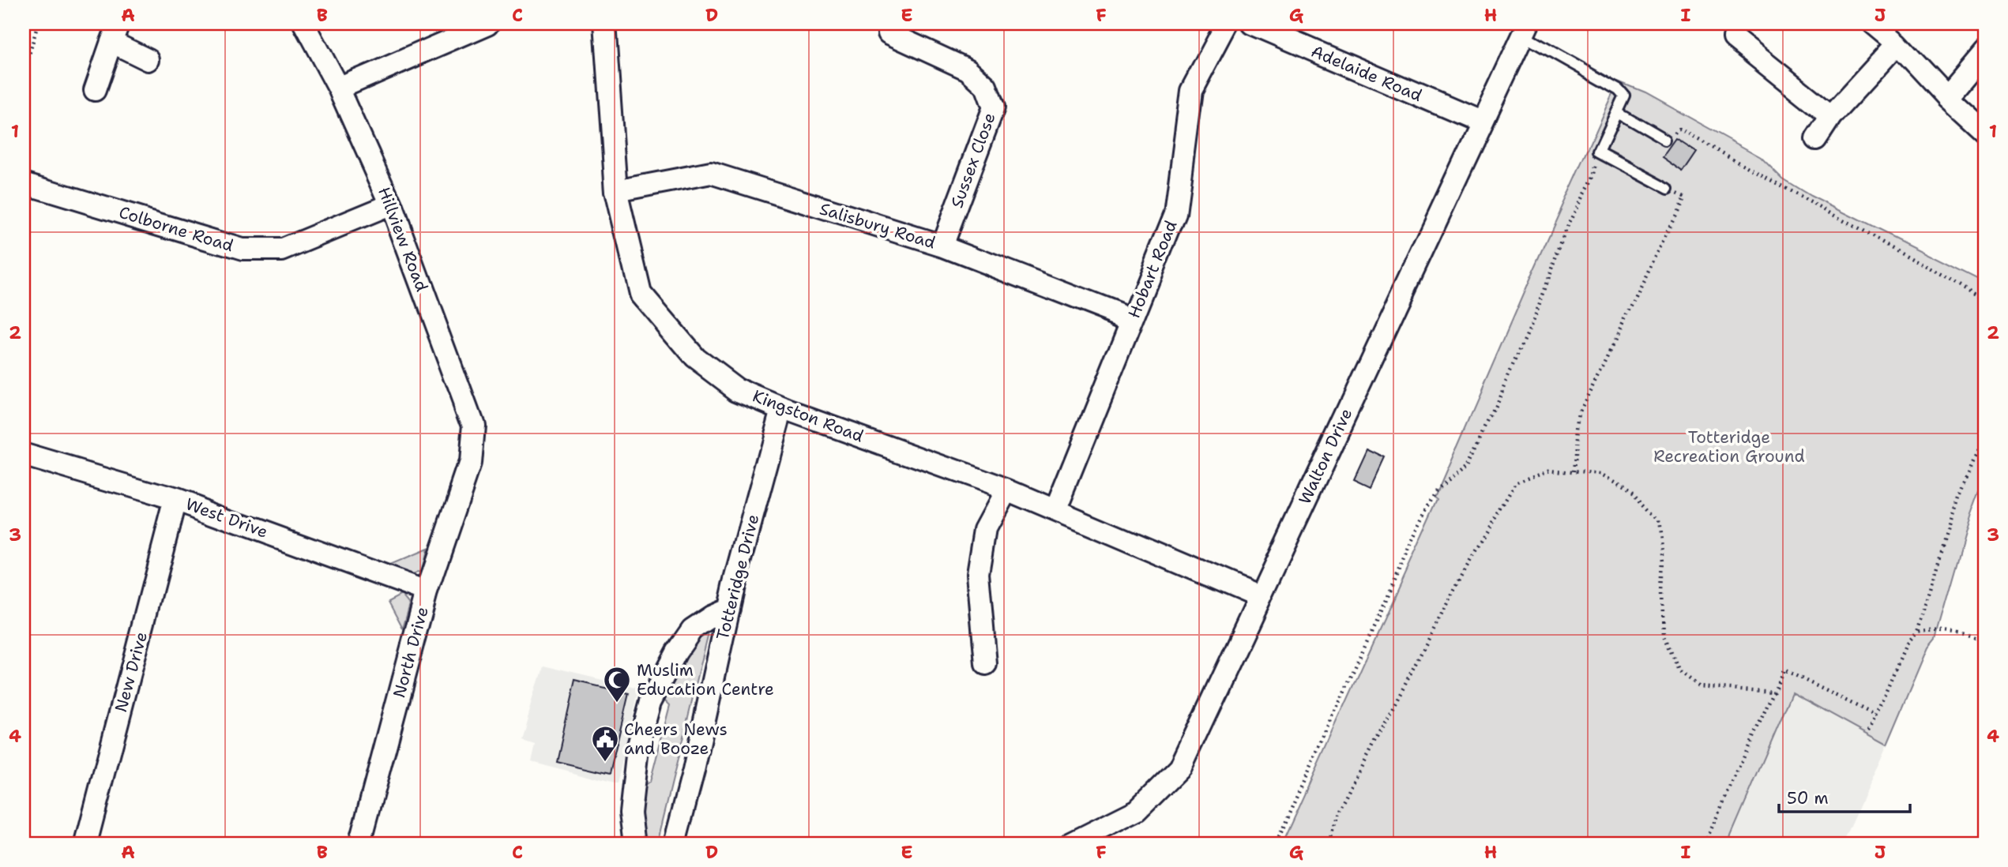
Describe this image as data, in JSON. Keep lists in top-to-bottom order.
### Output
{
  "streets": {
    "street": [
      "Adelaide Road",
      "Sussex Close",
      "Salisbury Road",
      "Colborne Road",
      "Hillview Road",
      "Hobart Road",
      "Kingston Road",
      "Walton Drive",
      "West Drive",
      "Totteridge Drive",
      "North Drive",
      "New Drive"
    ]
  },
  "crossings": [
    ["Adelaide Road", "Walton Drive"],
    ["Sussex Close", "Salisbury Road"],
    ["Salisbury Road", "Hobart Road"],
    ["Salisbury Road", "Kingston Road"],
    ["Colborne Road", "Hillview Road"],
    ["Hillview Road", "North Drive"],
    ["Hobart Road", "Kingston Road"],
    ["Kingston Road", "Walton Drive"],
    ["Kingston Road", "Totteridge Drive"],
    ["West Drive", "North Drive"],
    ["West Drive", "New Drive"]
  ],
  "parks": ["Totteridge Recreation Ground"],
  "places": {
    "mosque": ["Muslim Education Centre"],
    "public building": ["Cheers News and Booze"]
  },
  "scale_bar": "50 m",
  "grid": {
    "columns": [
      "A",
      "B",
      "C",
      "D",
      "E",
      "F",
      "G",
      "H",
      "I",
      "J"
    ],
    "rows": [
      "1",
      "2",
      "3",
      "4"
    ]
  }
}
